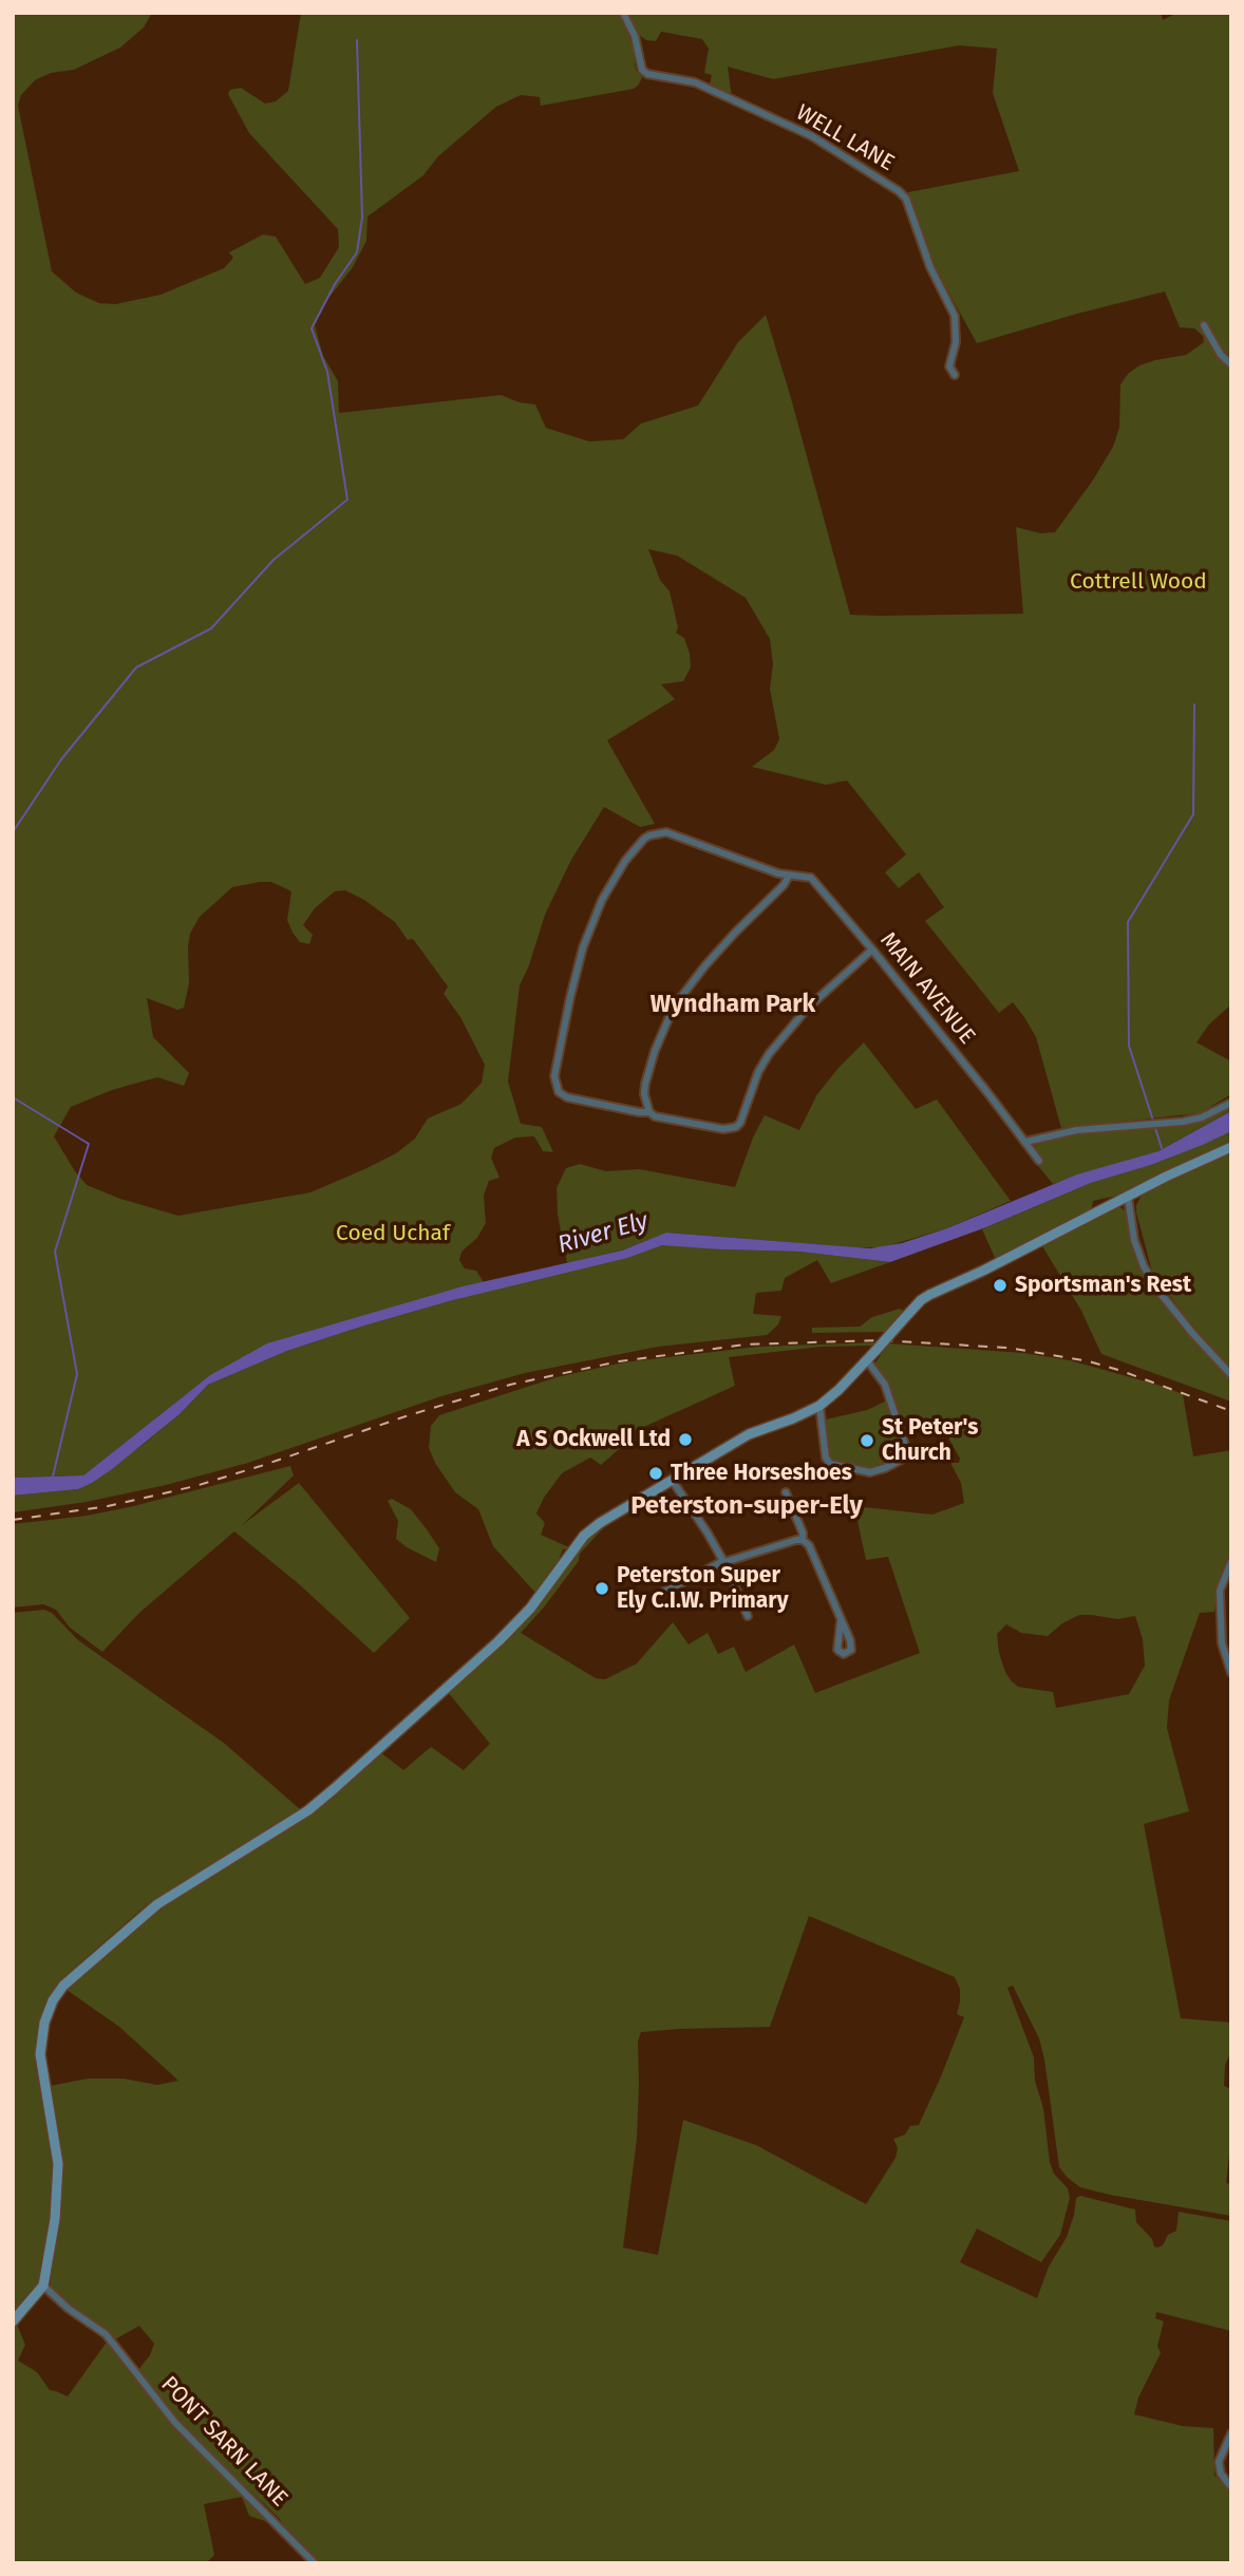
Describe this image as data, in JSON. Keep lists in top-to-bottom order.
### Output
{
  "streets": {
    "street": ["WELL LANE", "MAIN AVENUE", "PONT SARN LANE"]
  },
  "districts": ["Wyndham Park", "Peterston-super-Ely"],
  "water": ["River Ely"],
  "parks": ["Cottrell Wood", "Coed Uchaf"],
  "places": [
    "Sportsman's Rest",
    "A S Ockwell Ltd",
    "St Peter's Church",
    "Three Horseshoes",
    "Peterston Super Ely C.I.W. Primary"
  ]
}
